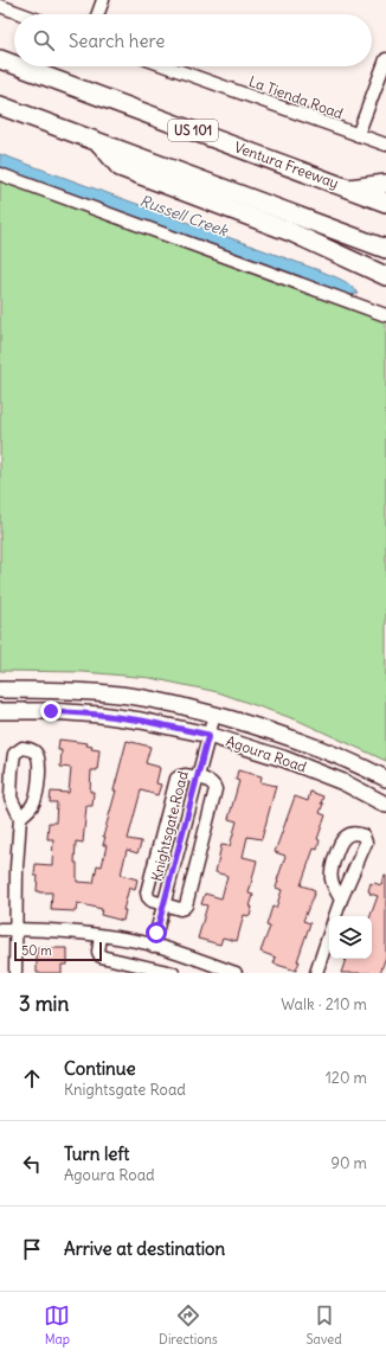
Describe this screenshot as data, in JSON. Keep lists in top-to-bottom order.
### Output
{
  "streets": {
    "highway": ["US 101", "Ventura Freeway"],
    "main road": ["Agoura Road"],
    "street": ["La Tienda Road", "Knightsgate Road"]
  },
  "crossings": [
    ["Agoura Road", "Knightsgate Road"]
  ],
  "water": ["Russell Creek"],
  "scale_bar": "50 m",
  "page": {
    "search": "Search here",
    "scale": "50 m",
    "heading": ["3 min", "Walk · 210 m"],
    "list": [
      ["Continue", "Knightsgate Road", "120 m"],
      ["Turn left", "Agoura Road", "90 m"],
      "Arrive at destination"
    ],
    "nav": ["Map", "Directions", "Saved"]
  }
}
